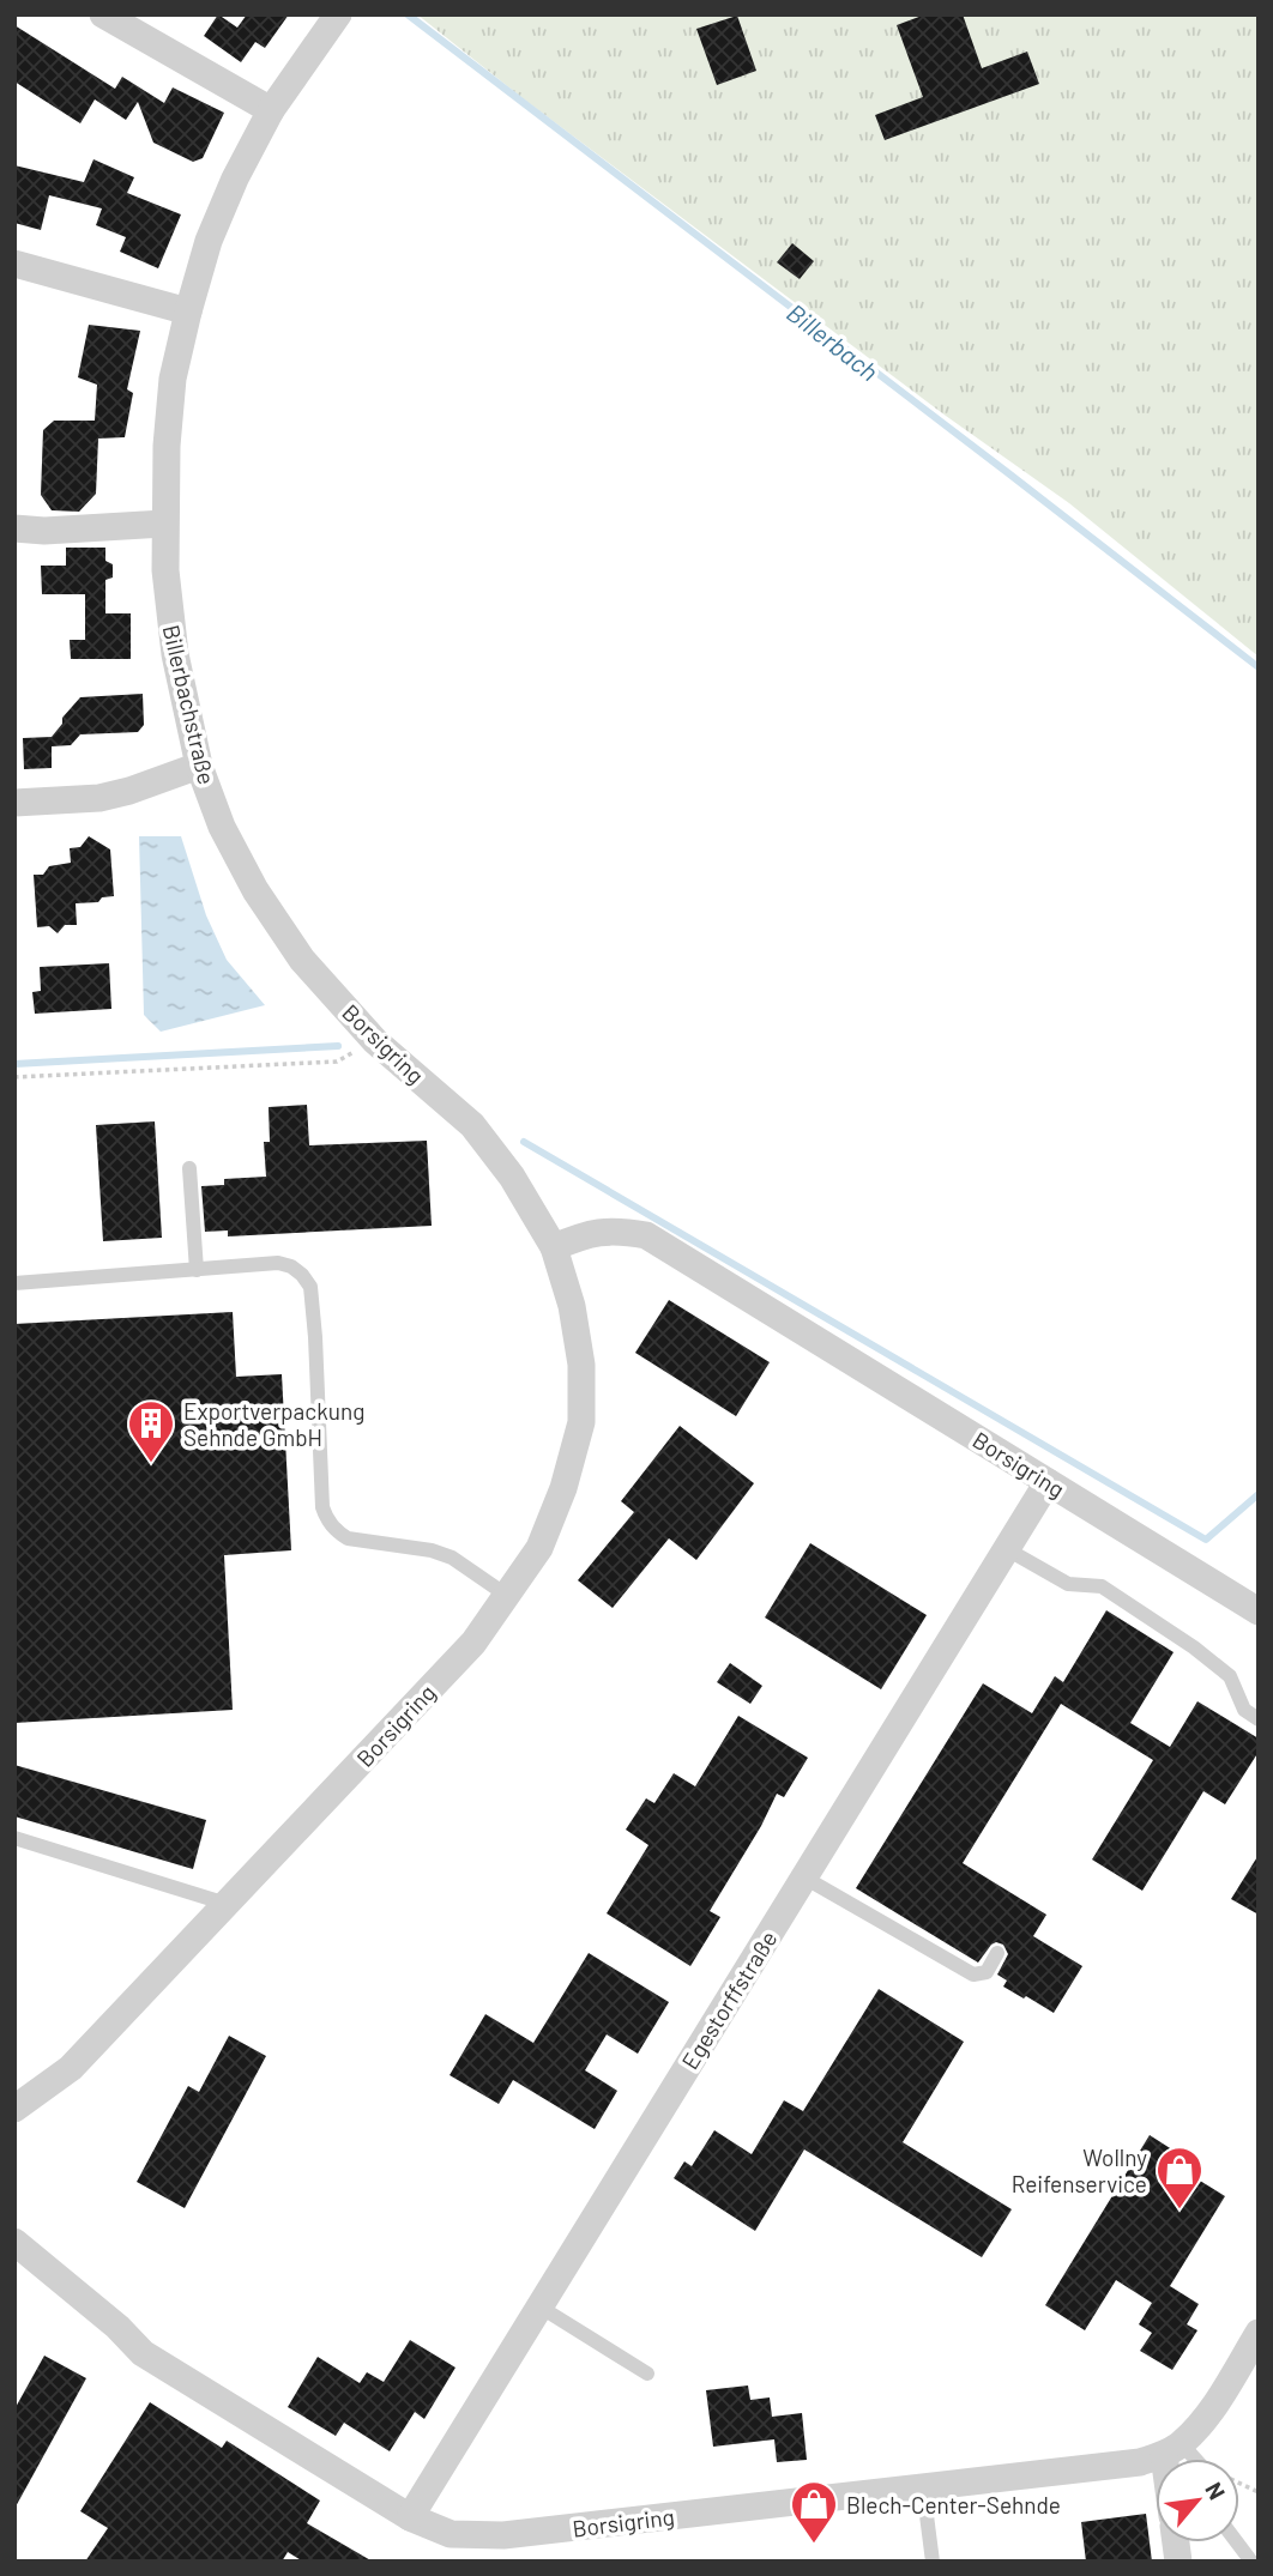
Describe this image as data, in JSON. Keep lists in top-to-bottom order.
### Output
{
  "streets": {
    "street": ["Billerbachstraße", "Borsigring", "Egestorffstraße"]
  },
  "crossings": [
    ["Billerbachstraße", "Borsigring"],
    ["Borsigring", "Egestorffstraße"]
  ],
  "water": ["Billerbach"],
  "places": {
    "building": ["Exportverpackung Sehnde GmbH"],
    "shop": ["Wollny Reifenservice", "Blech-Center-Sehnde"]
  },
  "north": "top right"
}
